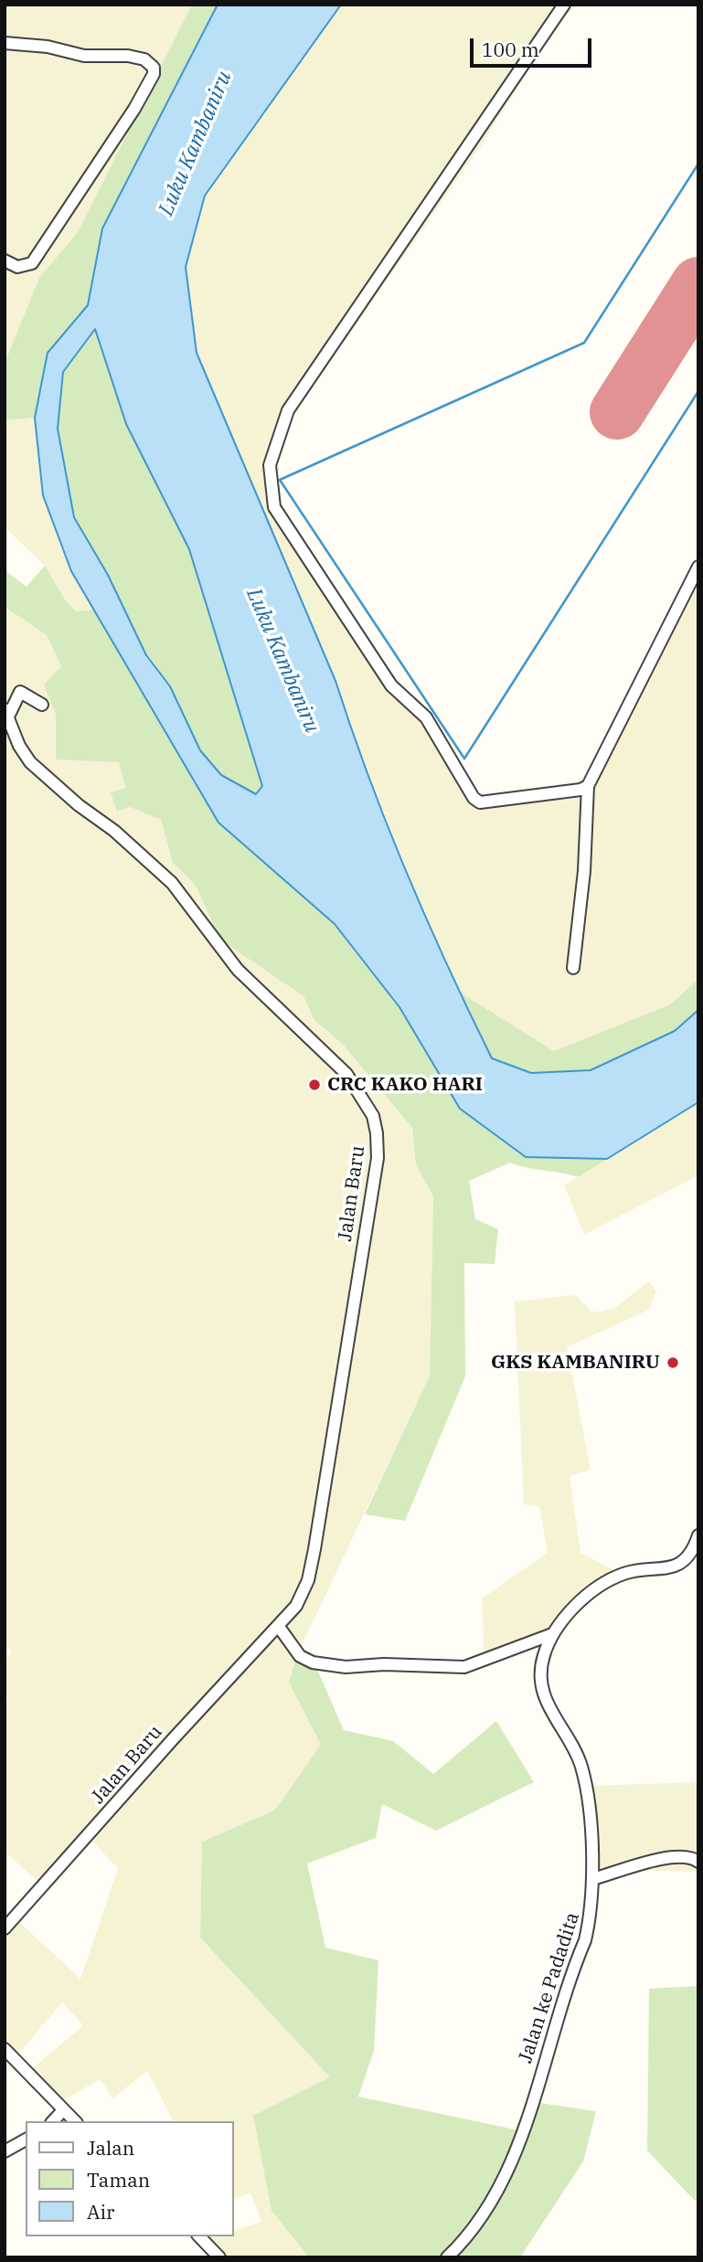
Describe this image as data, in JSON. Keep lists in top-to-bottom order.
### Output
{
  "streets": {
    "street": ["Jalan Baru", "Jalan ke Padadita"]
  },
  "water": ["Luku Kambaniru"],
  "places": ["CRC KAKO HARI", "GKS KAMBANIRU"],
  "legend": ["Jalan", "Taman", "Air"],
  "scale_bar": "100 m"
}
